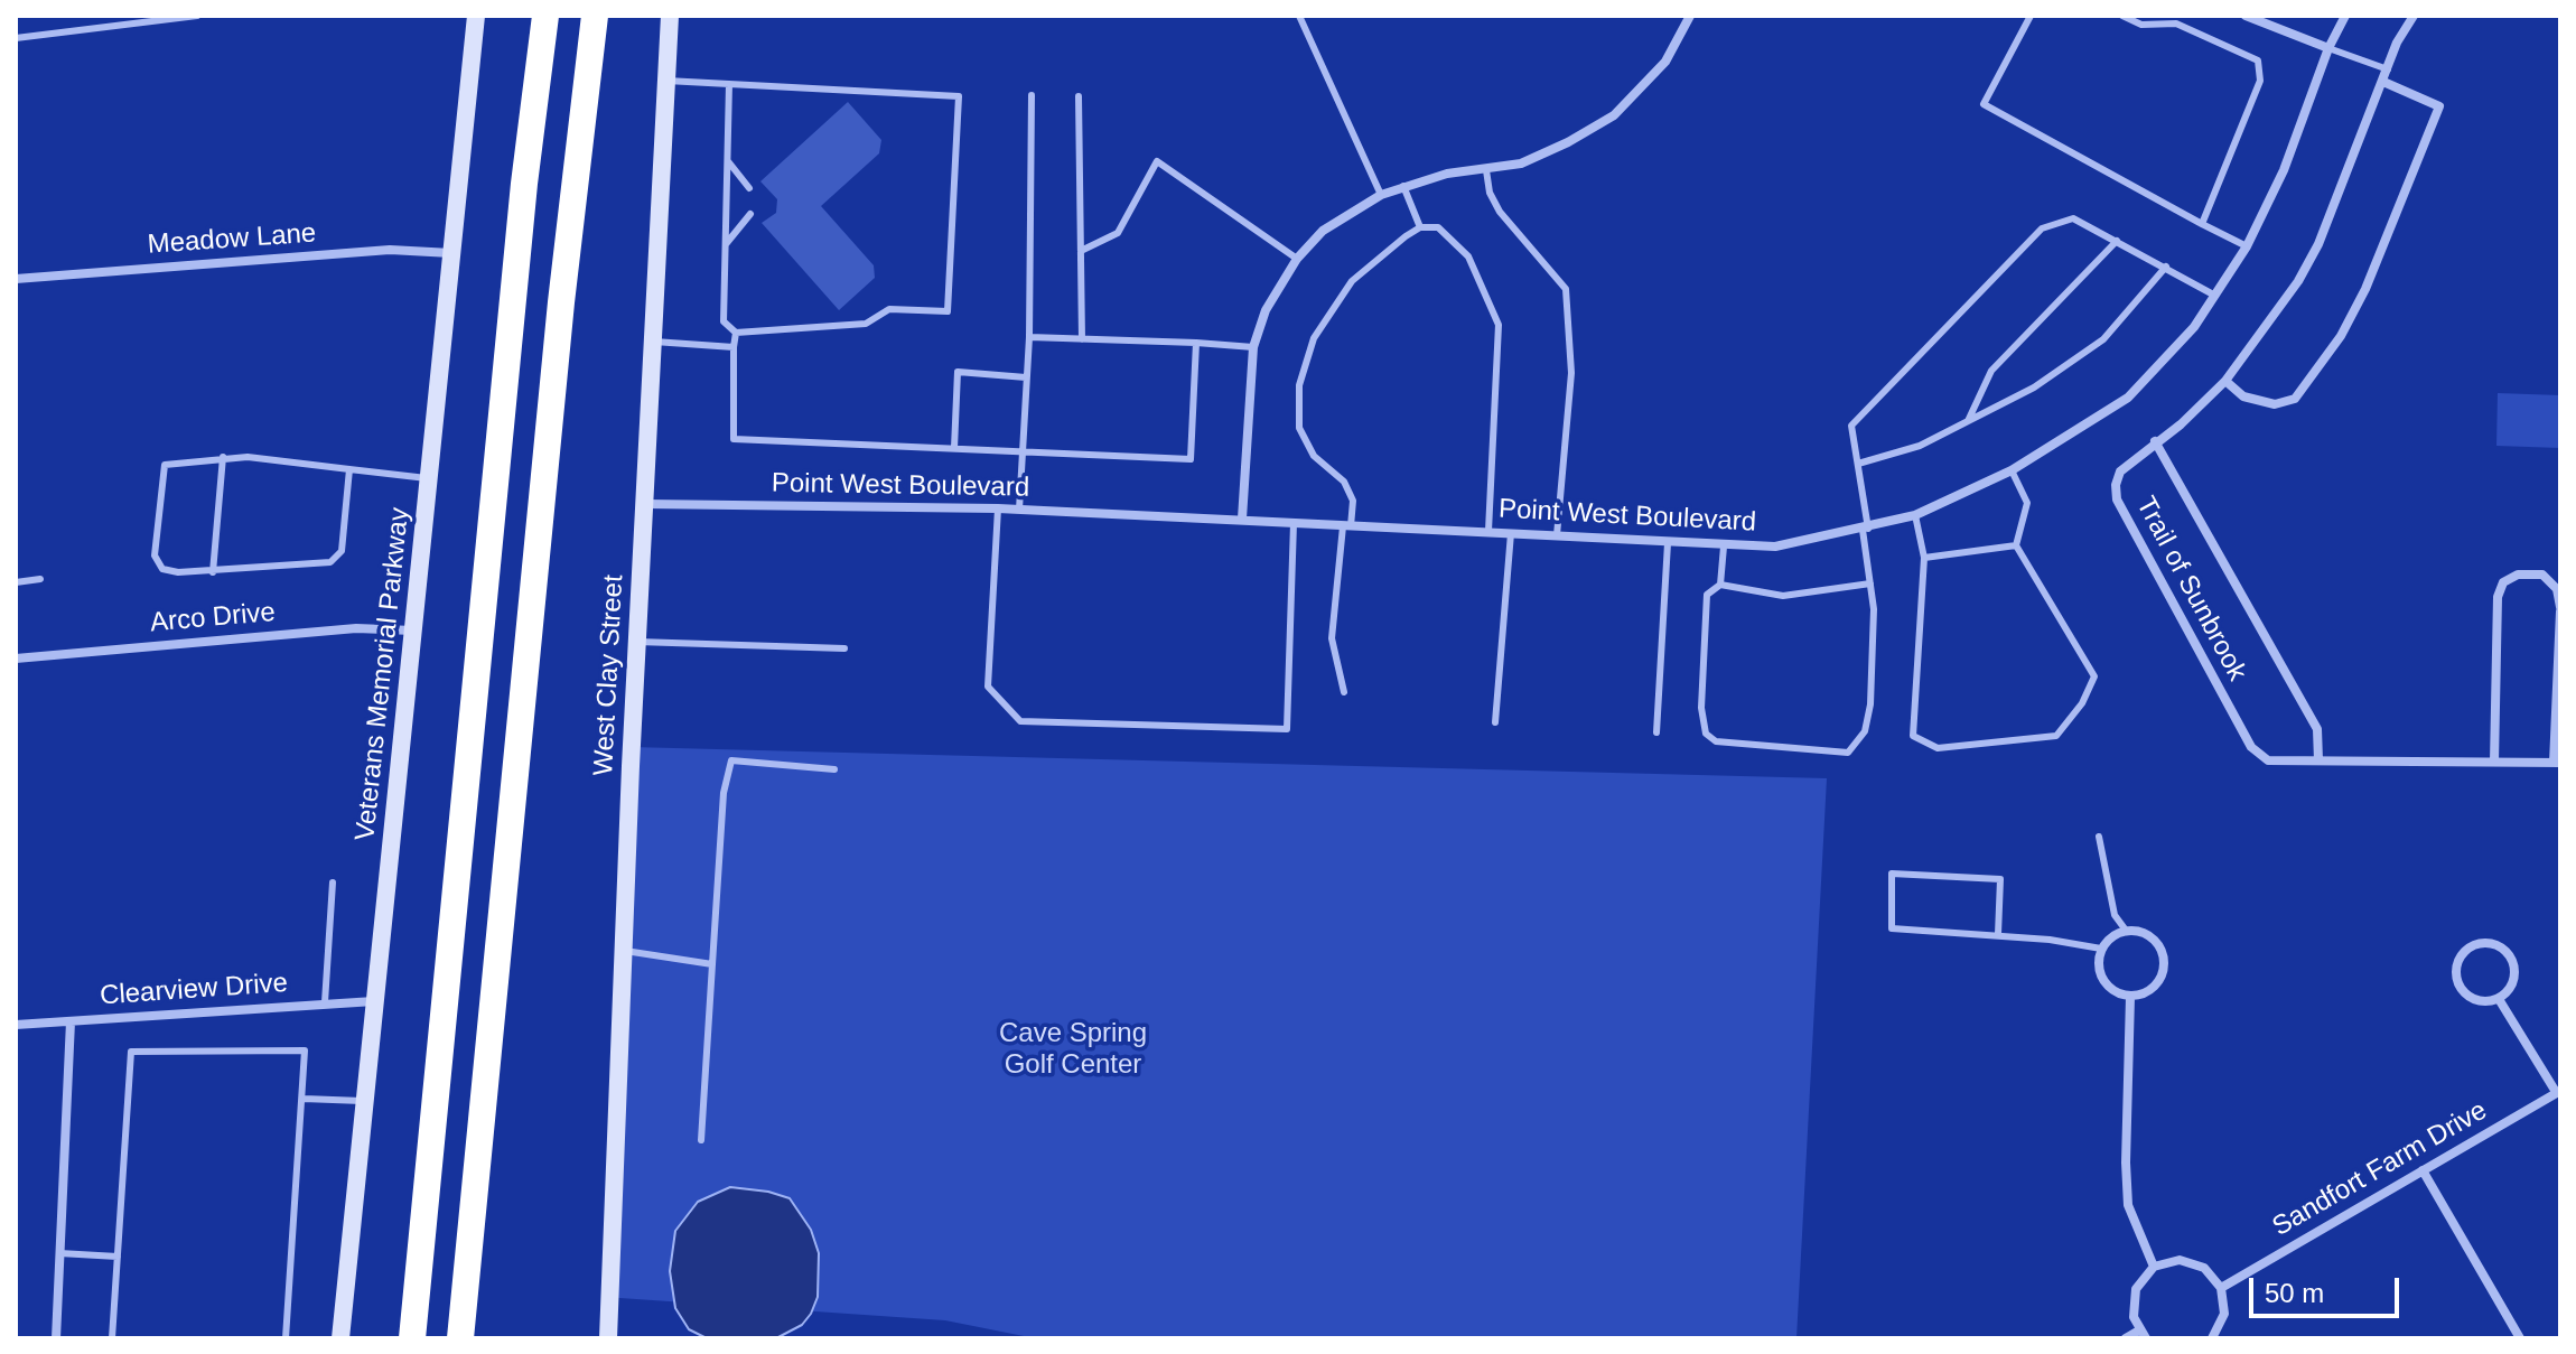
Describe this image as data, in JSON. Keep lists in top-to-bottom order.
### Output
{
  "streets": {
    "main road": ["Veterans Memorial Parkway", "West Clay Street"],
    "street": [
      "Meadow Lane",
      "Point West Boulevard",
      "Trail of Sunbrook",
      "Arco Drive",
      "Clearview Drive",
      "Sandfort Farm Drive"
    ]
  },
  "crossings": [
    ["Meadow Lane", "Veterans Memorial Parkway"],
    ["Point West Boulevard", "West Clay Street"],
    ["Arco Drive", "Veterans Memorial Parkway"],
    ["Veterans Memorial Parkway", "Clearview Drive"]
  ],
  "parks": ["Cave Spring Golf Center"],
  "scale_bar": "50 m"
}
